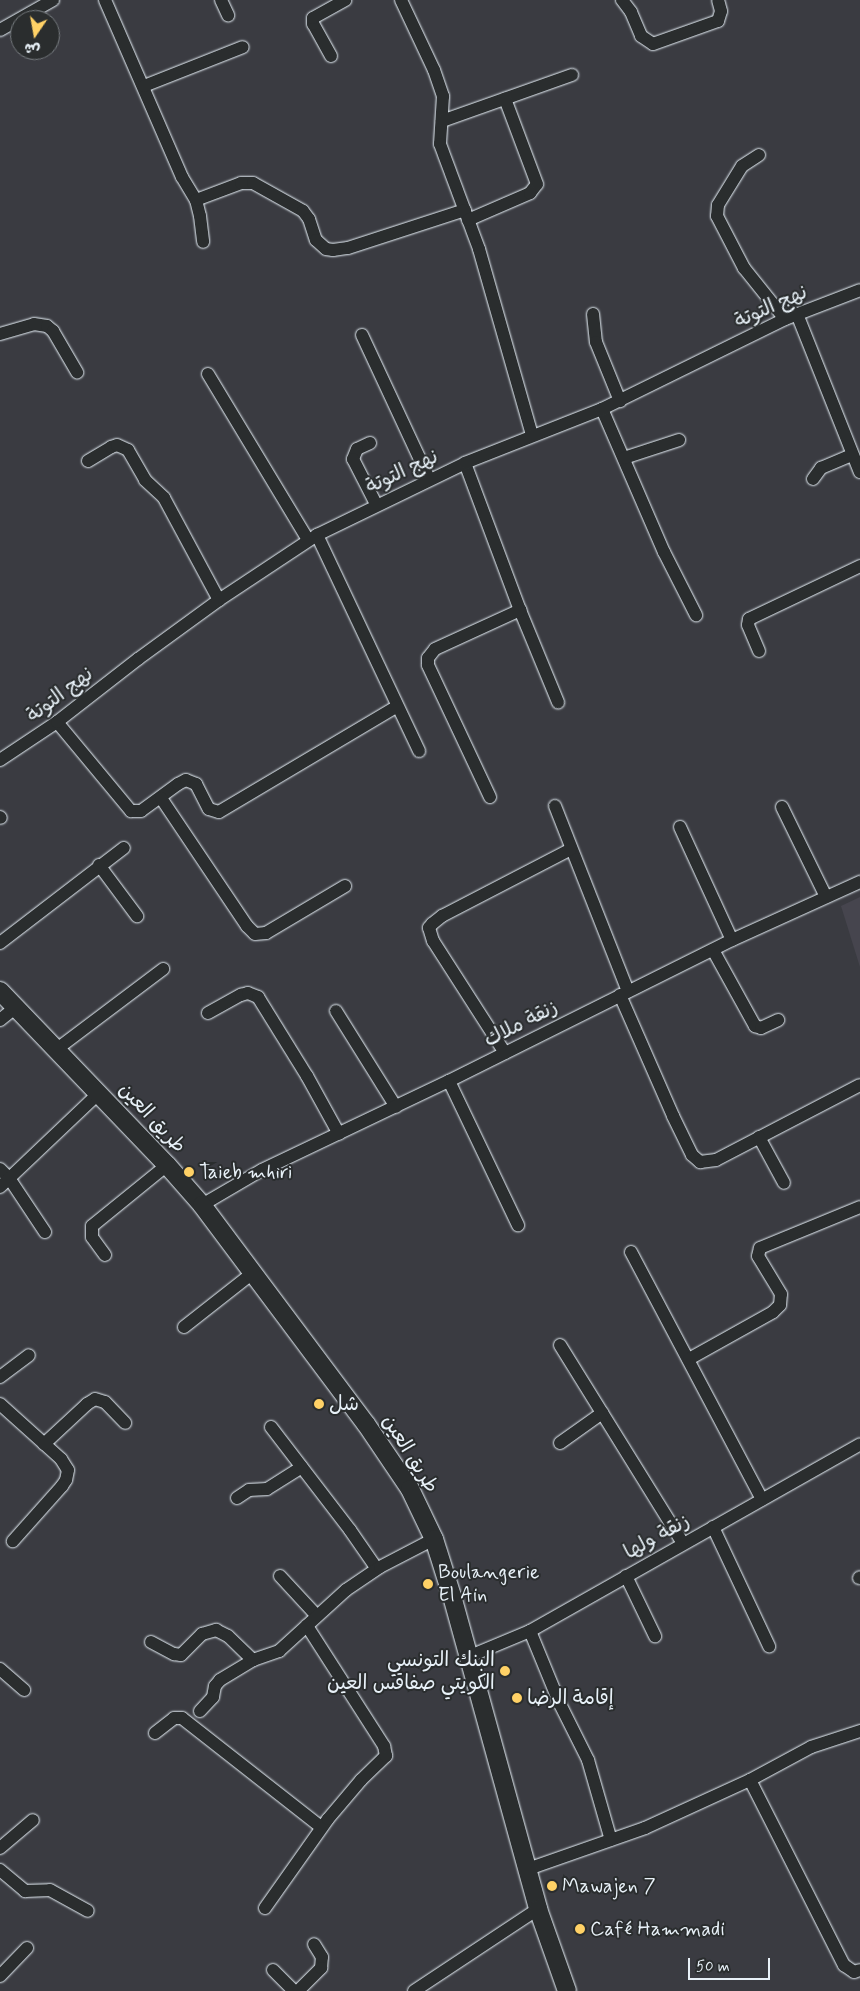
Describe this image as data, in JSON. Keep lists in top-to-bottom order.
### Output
{
  "streets": {
    "main road": ["طريق العين"],
    "street": ["نهج التوتة", "زنقة ملاك", "زنقة ولها"]
  },
  "crossings": [
    ["زنقة ملاك", "طريق العين"],
    ["طريق العين", "زنقة ولها"]
  ],
  "places": [
    "Taieb mhiri",
    "شل",
    "Boulangerie El Ain",
    "البنك التونسي الكويتي صفاقس العين",
    "إقامة الرضا",
    "Mawajen 7",
    "Café Hammadi"
  ],
  "scale_bar": "50 m",
  "north": "bottom"
}
